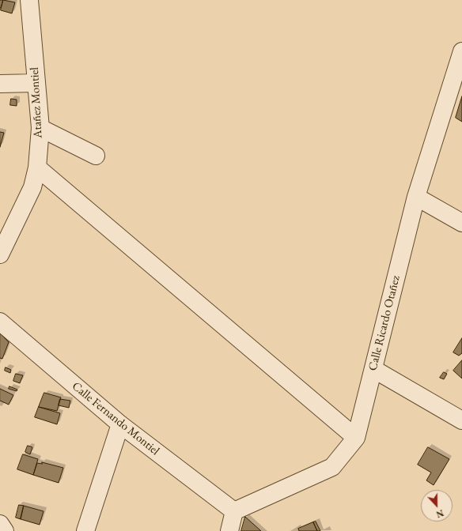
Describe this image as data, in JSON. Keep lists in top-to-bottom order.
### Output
{
  "streets": {
    "street": ["Atañez Montiel", "Calle Ricardo Otañez", "Calle Fernando Montiel"]
  },
  "crossings": [
    ["Calle Ricardo Otañez", "Calle Fernando Montiel"]
  ],
  "north": "bottom"
}
